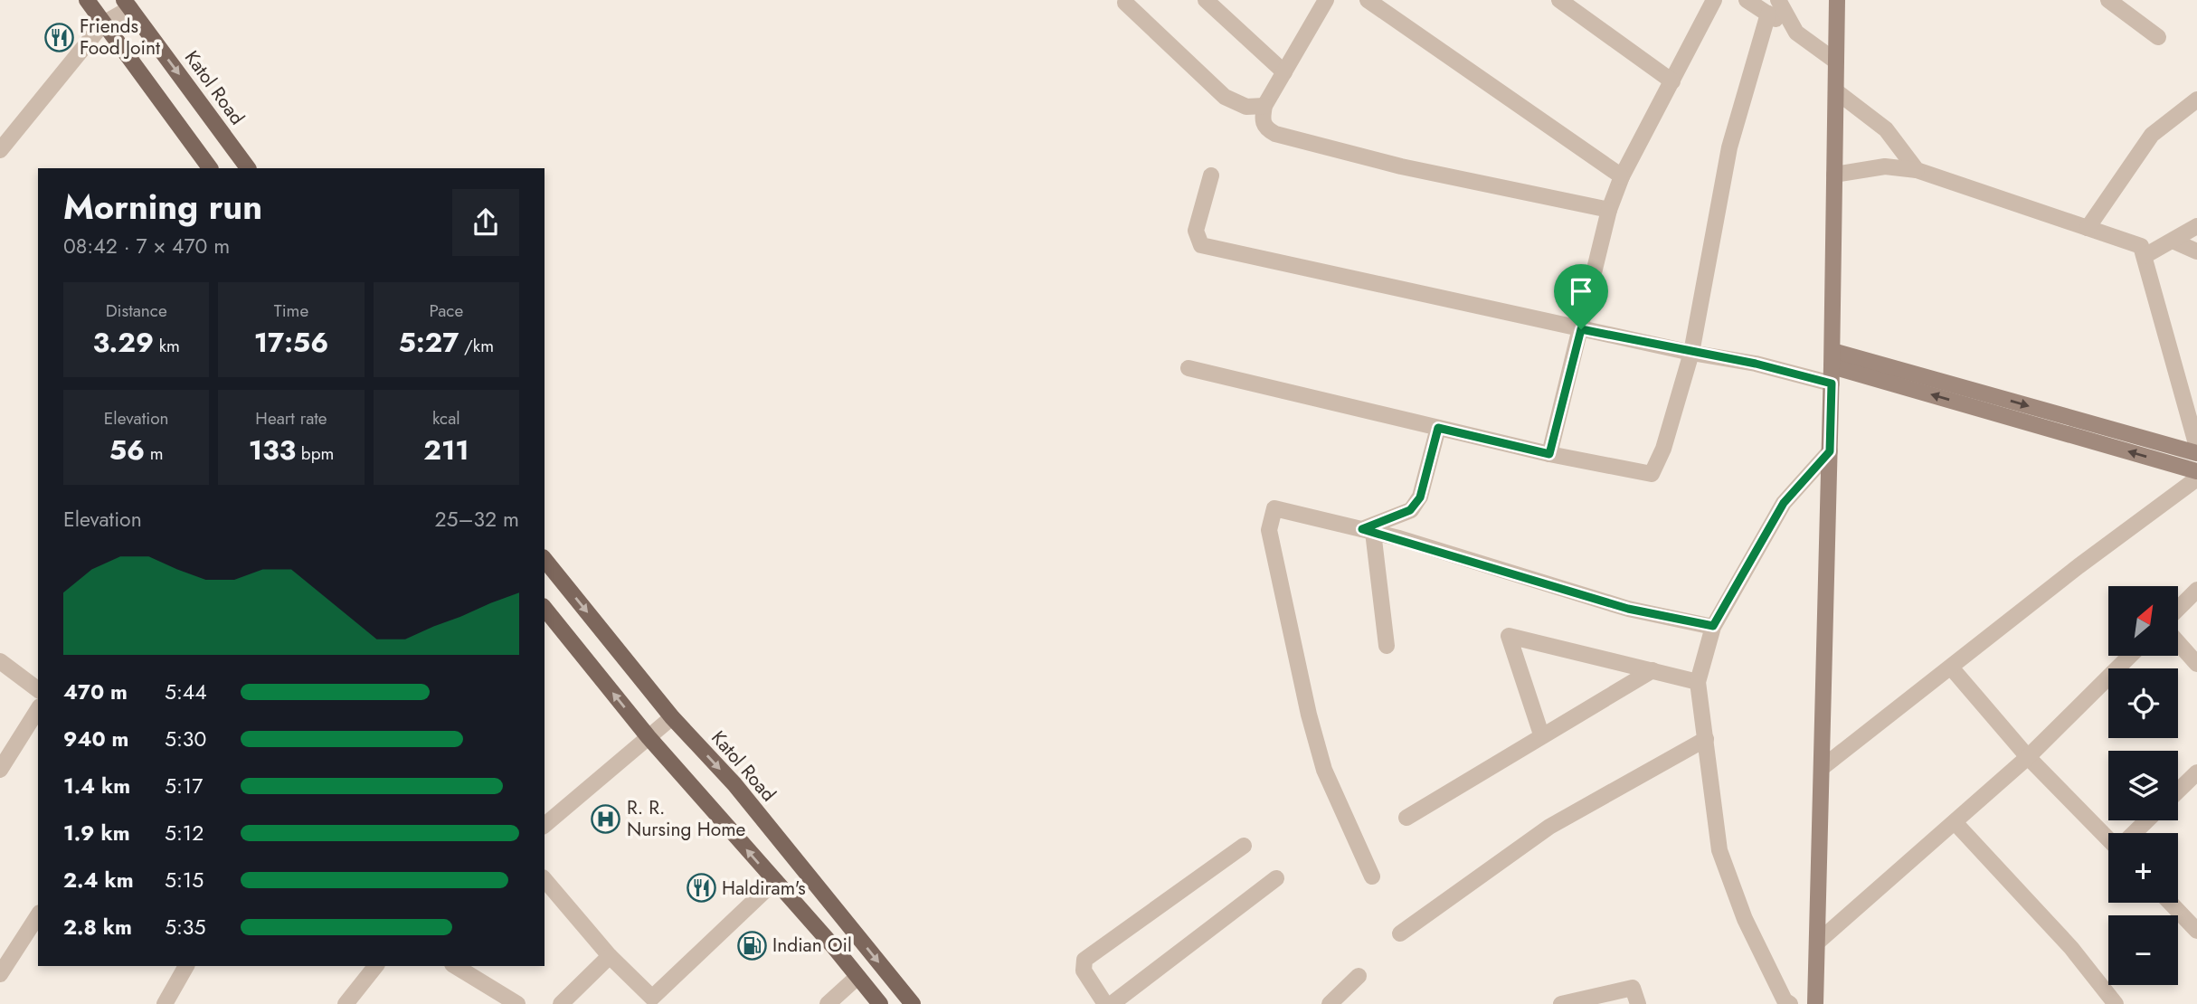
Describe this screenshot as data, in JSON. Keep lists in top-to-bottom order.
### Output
{
  "streets": {
    "main road": ["Katol Road"]
  },
  "places": {
    "restaurant": ["Friends Food Joint", "Haldiram's"],
    "hospital": ["R. R. Nursing Home"],
    "fuel station": ["Indian Oil"]
  },
  "north": "top right",
  "page": {
    "heading": ["Morning run", "08:42 · 7 × 470 m"],
    "stats": [
      ["Distance", "3.29 km"],
      ["Time", "17:56"],
      ["Pace", "5:27 /km"],
      ["Elevation", "56 m"],
      ["Heart rate", "133 bpm"],
      ["kcal", "211"]
    ],
    "chart": ["Elevation", "25–32 m"],
    "map_buttons": ["+", "−"],
    "list": [
      {
        "name": "470 m",
        "note": "5:44"
      },
      {
        "name": "940 m",
        "note": "5:30"
      },
      {
        "name": "1.4 km",
        "note": "5:17"
      },
      {
        "name": "1.9 km",
        "note": "5:12"
      },
      {
        "name": "2.4 km",
        "note": "5:15"
      },
      {
        "name": "2.8 km",
        "note": "5:35"
      }
    ]
  }
}
